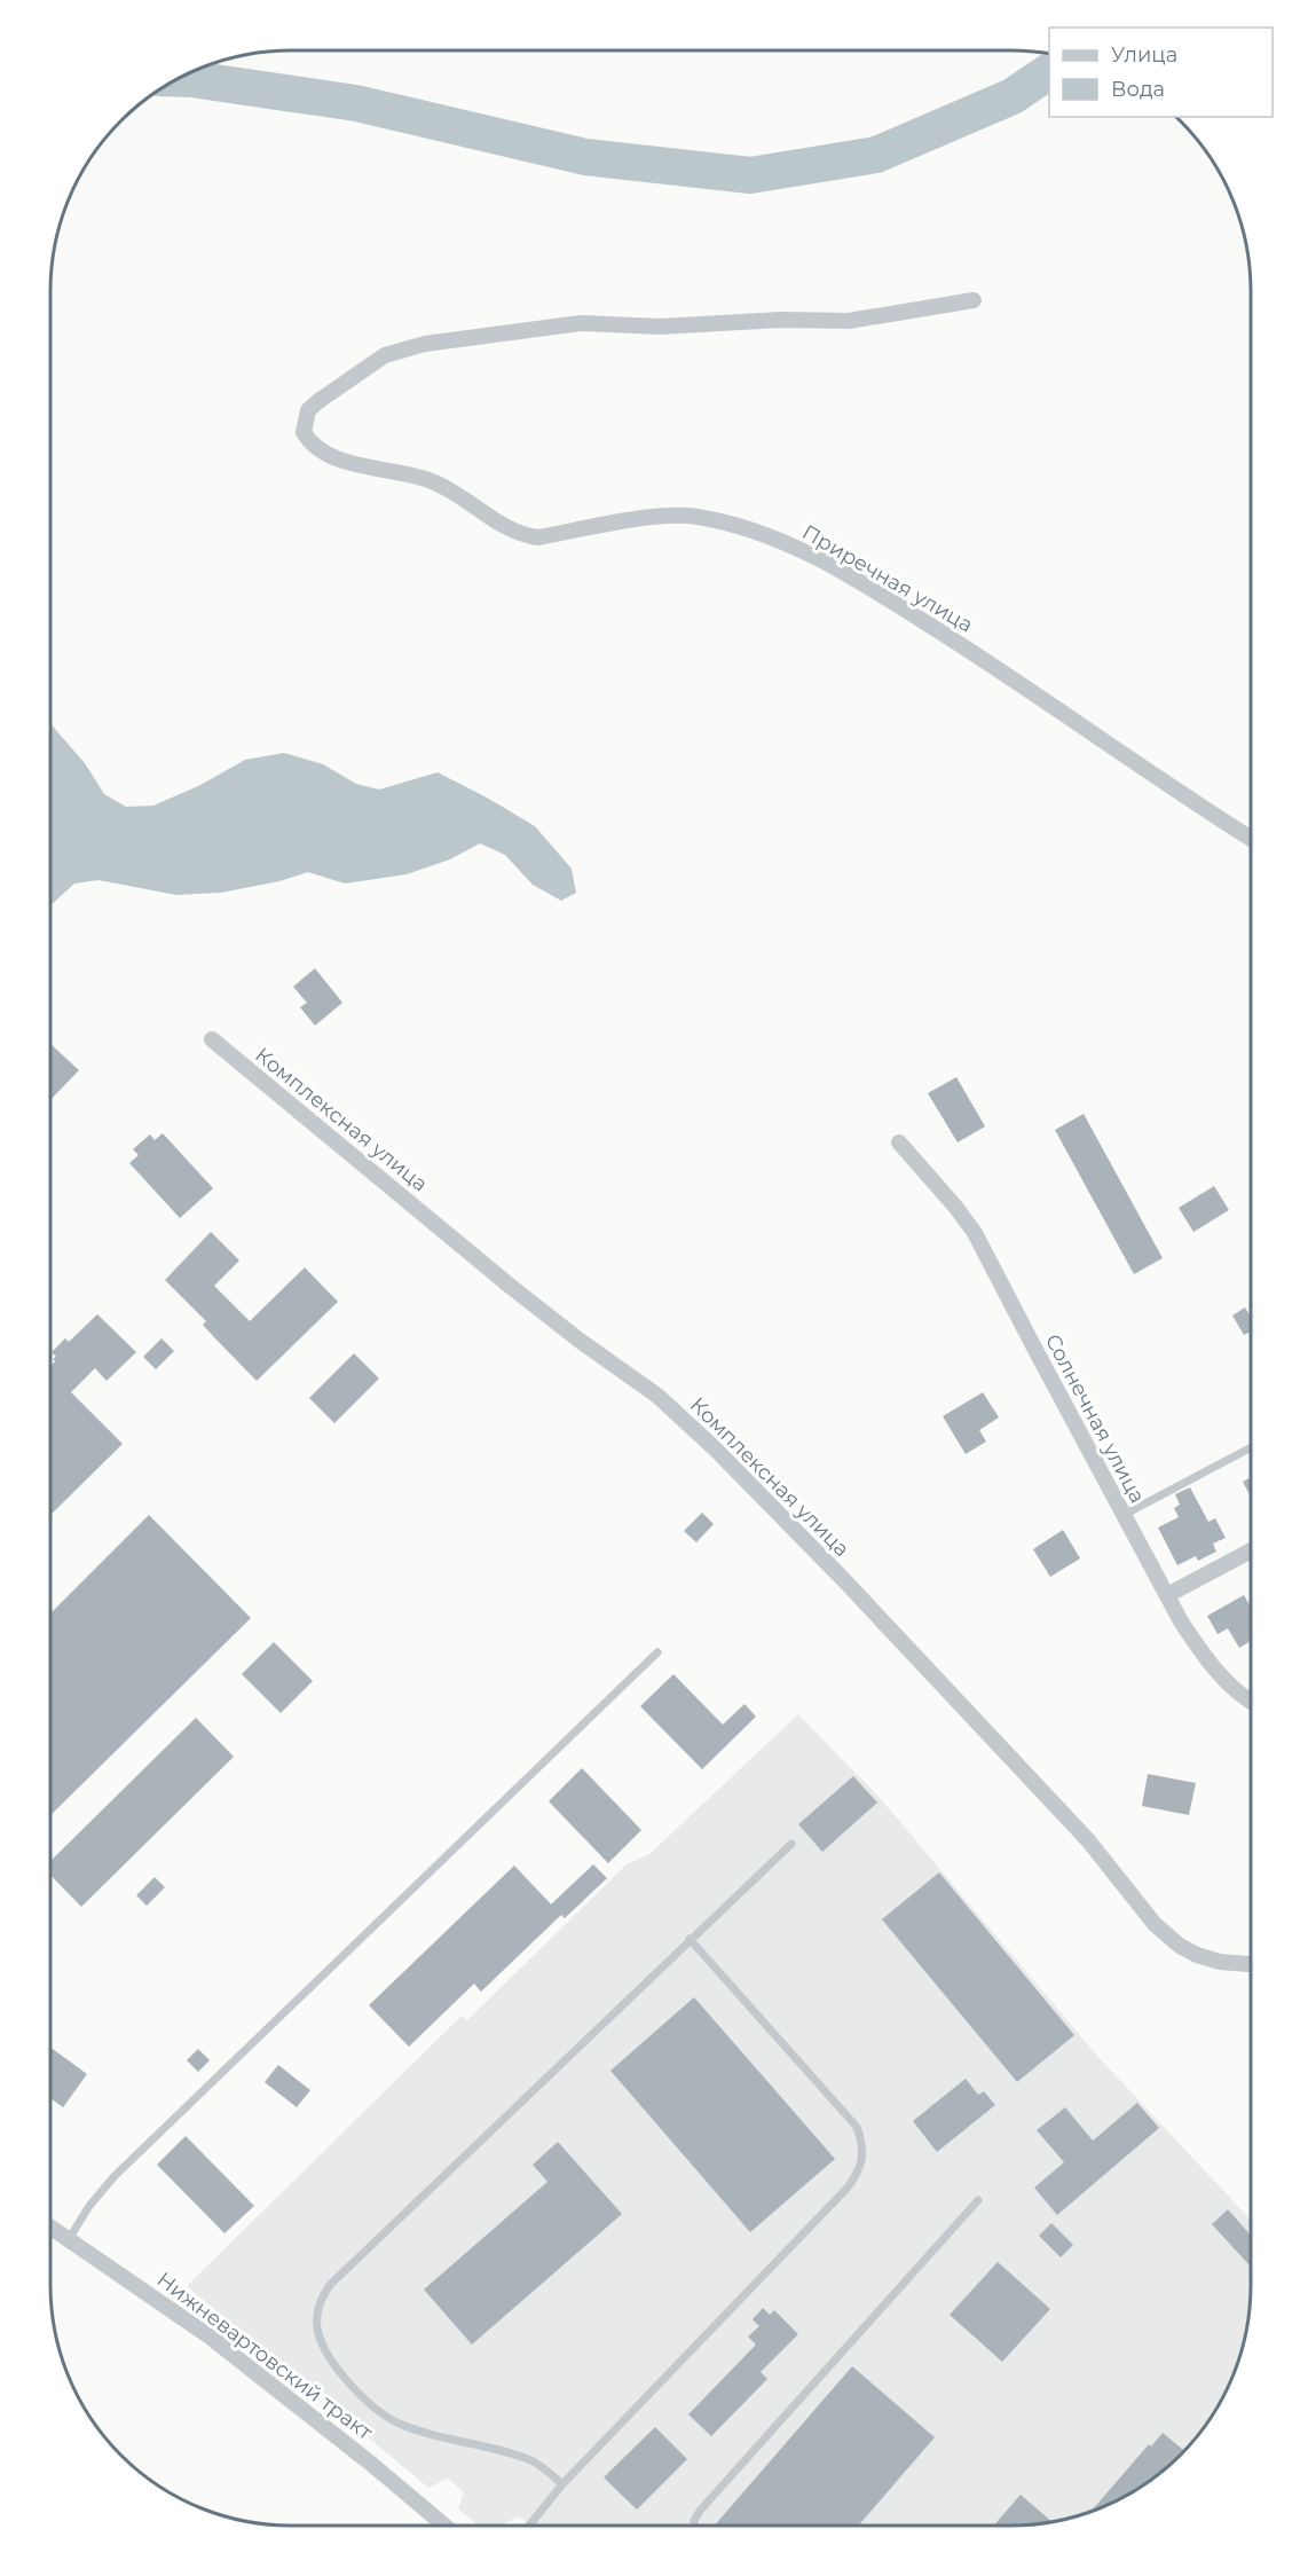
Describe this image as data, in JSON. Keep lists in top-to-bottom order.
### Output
{
  "streets": {
    "street": [
      "Приречная улица",
      "Комплексная улица",
      "Солнечная улица",
      "Нижневартовский тракт"
    ]
  },
  "legend": ["Улица", "Вода"]
}
